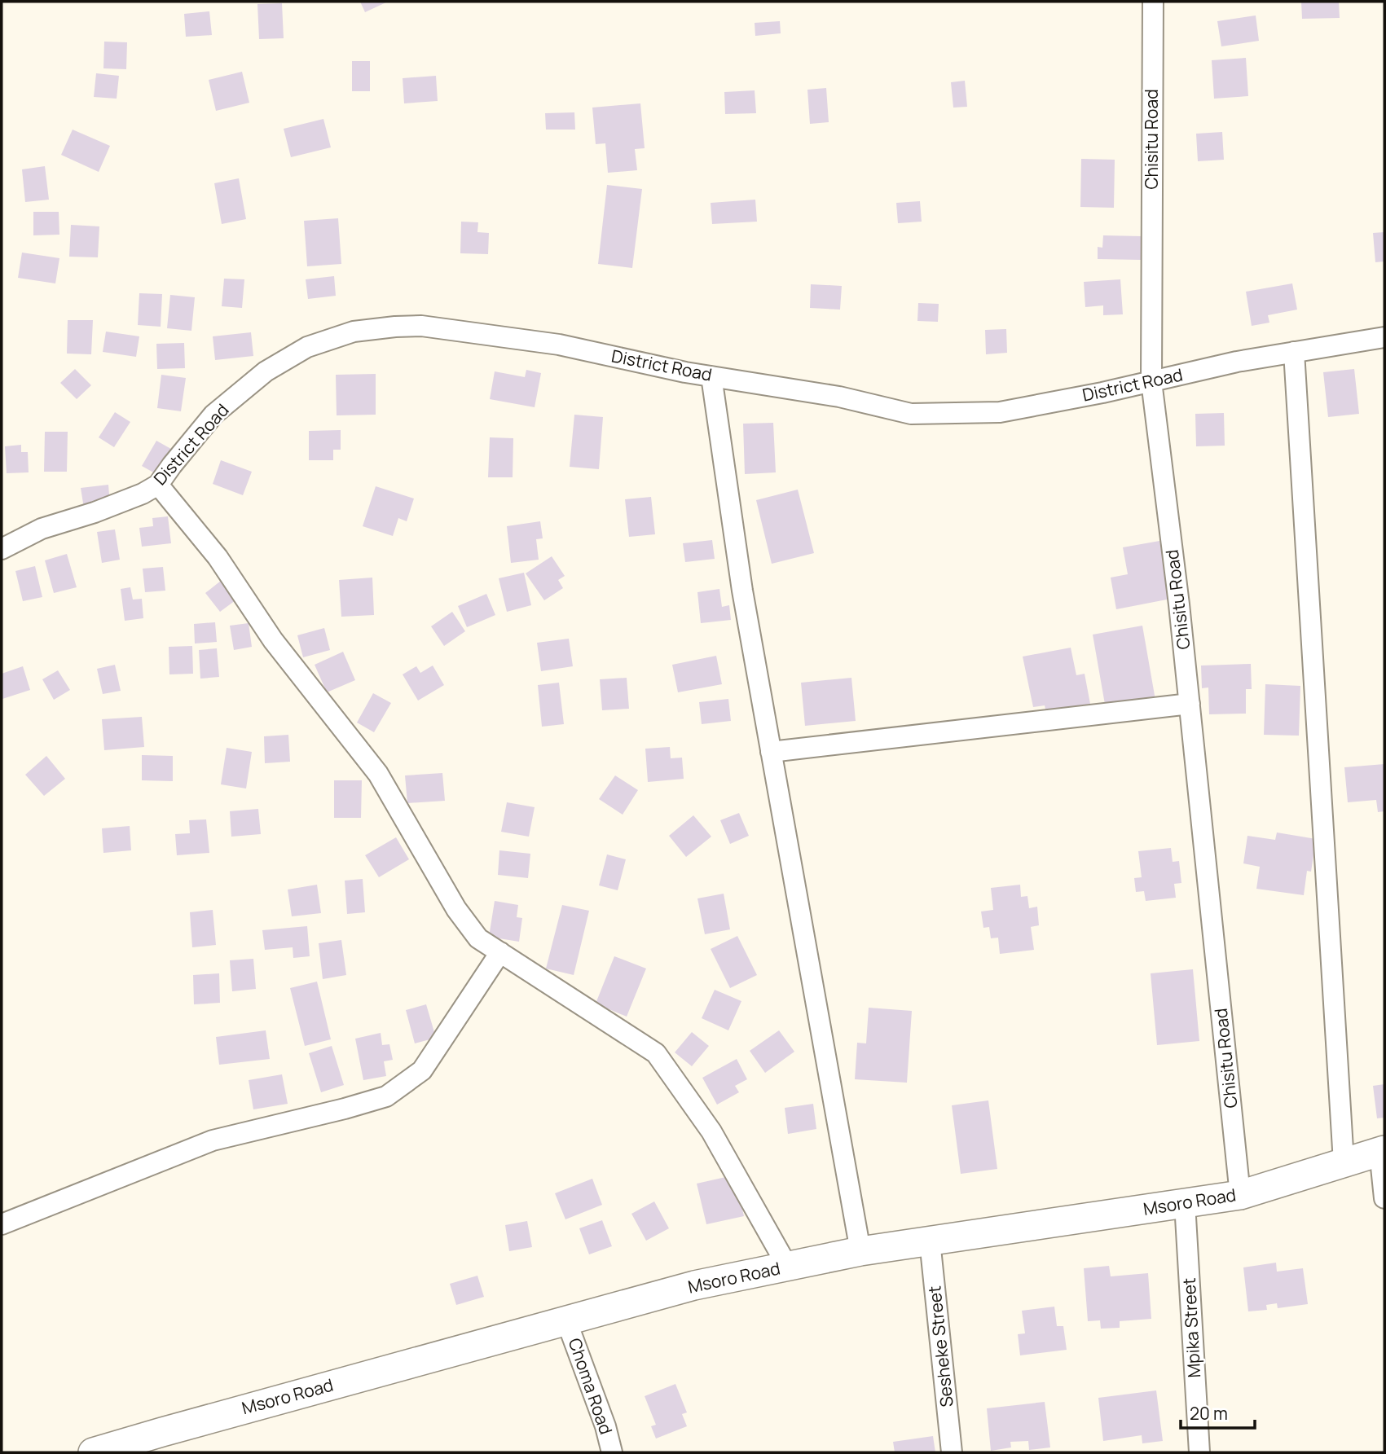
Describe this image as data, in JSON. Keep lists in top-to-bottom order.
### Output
{
  "streets": {
    "street": [
      "Chisitu Road",
      "District Road",
      "Msoro Road",
      "Mpika Street",
      "Sesheke Street",
      "Choma Road"
    ]
  },
  "crossings": [
    ["Chisitu Road", "District Road"],
    ["Chisitu Road", "Msoro Road"],
    ["Msoro Road", "Mpika Street"],
    ["Msoro Road", "Sesheke Street"],
    ["Msoro Road", "Choma Road"]
  ],
  "scale_bar": "20 m"
}
